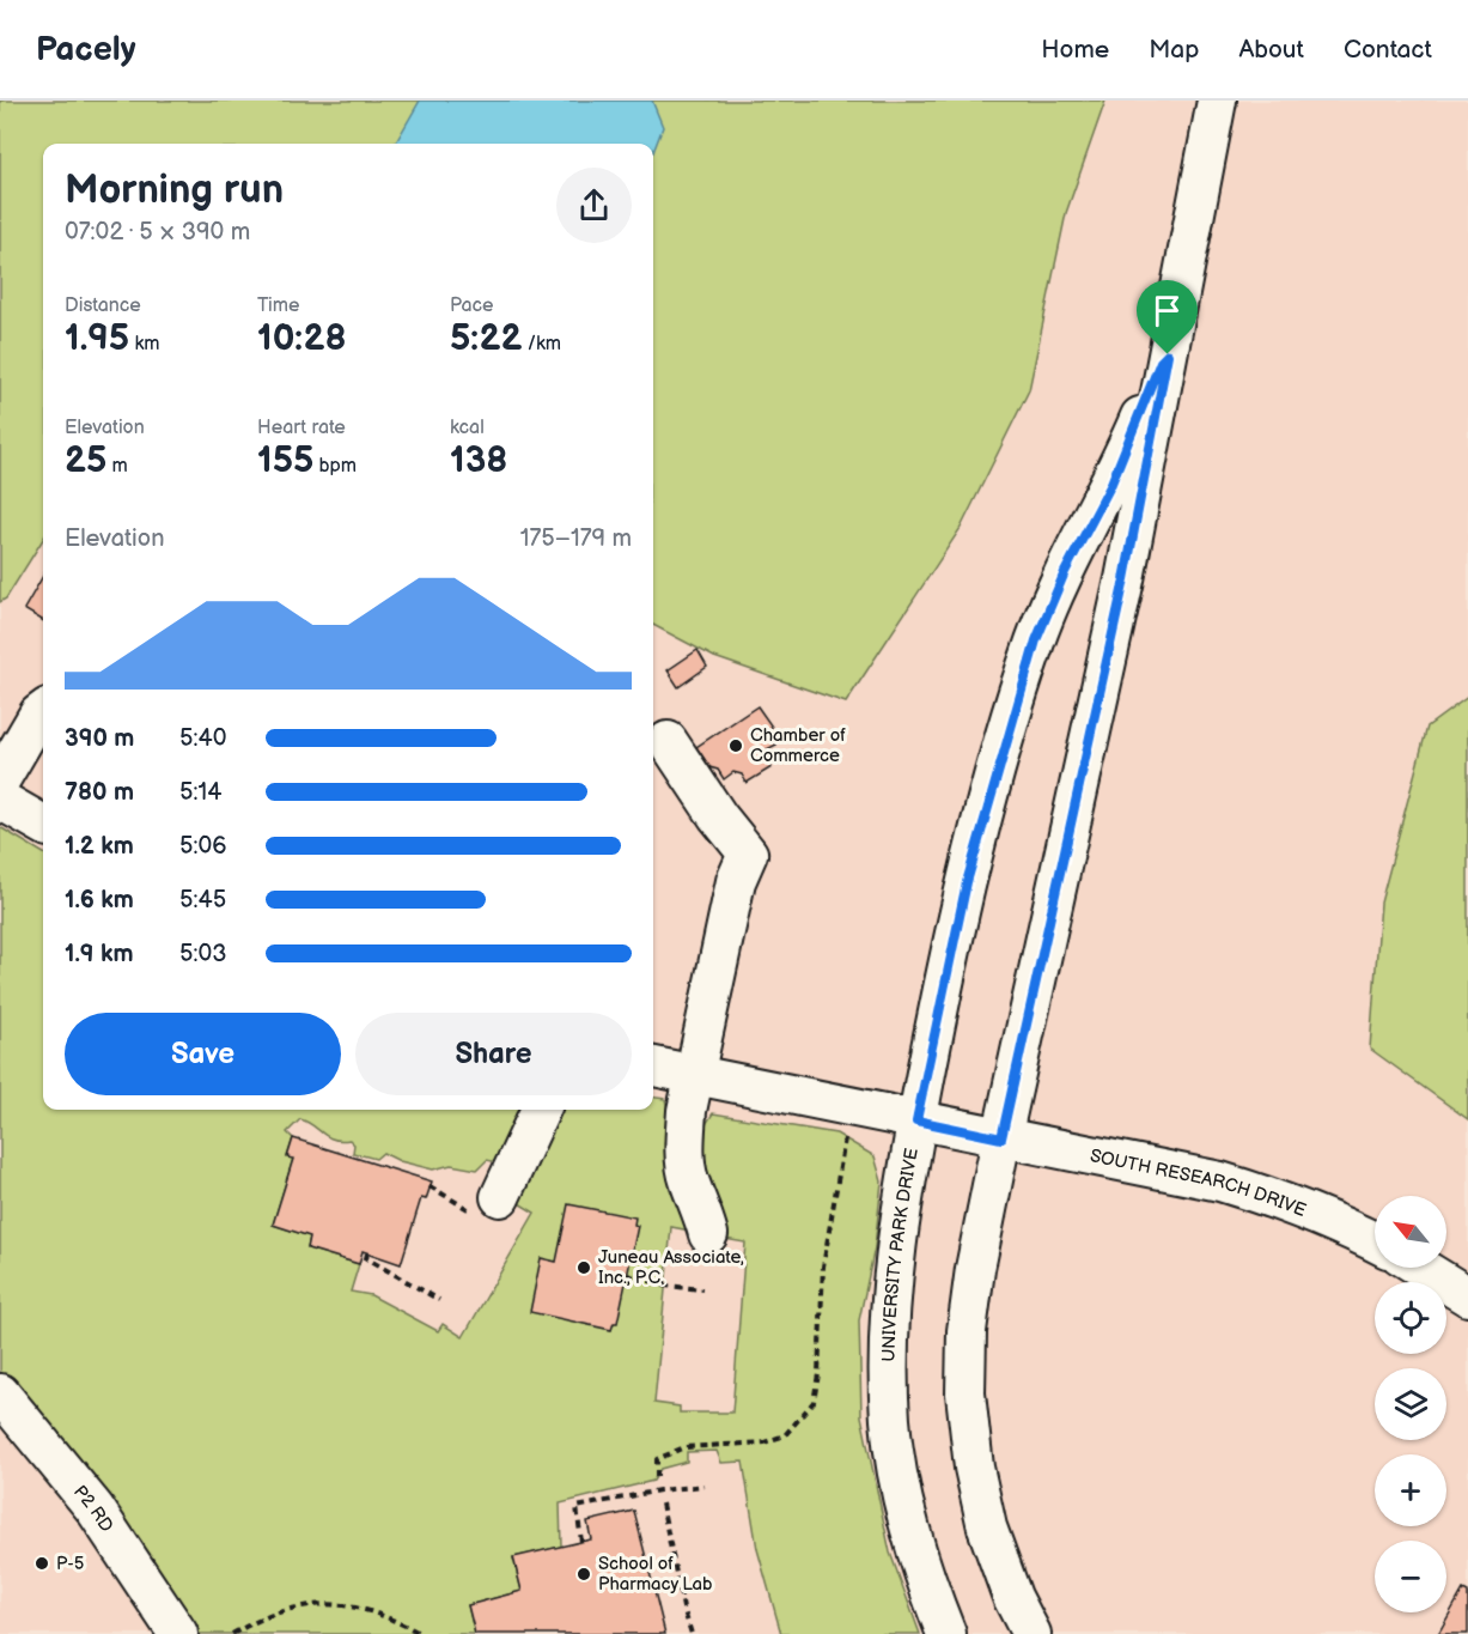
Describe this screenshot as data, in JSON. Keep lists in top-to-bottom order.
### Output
{
  "streets": {
    "street": ["SOUTH RESEARCH DRIVE", "UNIVERSITY PARK DRIVE", "P2 RD"]
  },
  "crossings": [
    ["SOUTH RESEARCH DRIVE", "UNIVERSITY PARK DRIVE"]
  ],
  "places": [
    "Chamber of Commerce",
    "Juneau Associate, Inc., P.C.",
    "P-5",
    "School of Pharmacy Lab"
  ],
  "north": "top left",
  "page": {
    "header": "Pacely",
    "nav": [
      "Home",
      "Map",
      "About",
      "Contact"
    ],
    "heading": ["Morning run", "07:02 · 5 × 390 m"],
    "stats": [
      ["Distance", "1.95 km"],
      ["Time", "10:28"],
      ["Pace", "5:22 /km"],
      ["Elevation", "25 m"],
      ["Heart rate", "155 bpm"],
      ["kcal", "138"]
    ],
    "chart": ["Elevation", "175–179 m"],
    "list": [
      {
        "name": "390 m",
        "note": "5:40"
      },
      {
        "name": "780 m",
        "note": "5:14"
      },
      {
        "name": "1.2 km",
        "note": "5:06"
      },
      {
        "name": "1.6 km",
        "note": "5:45"
      },
      {
        "name": "1.9 km",
        "note": "5:03"
      }
    ],
    "buttons": ["Save", "Share"],
    "map_buttons": ["+", "−"]
  }
}
